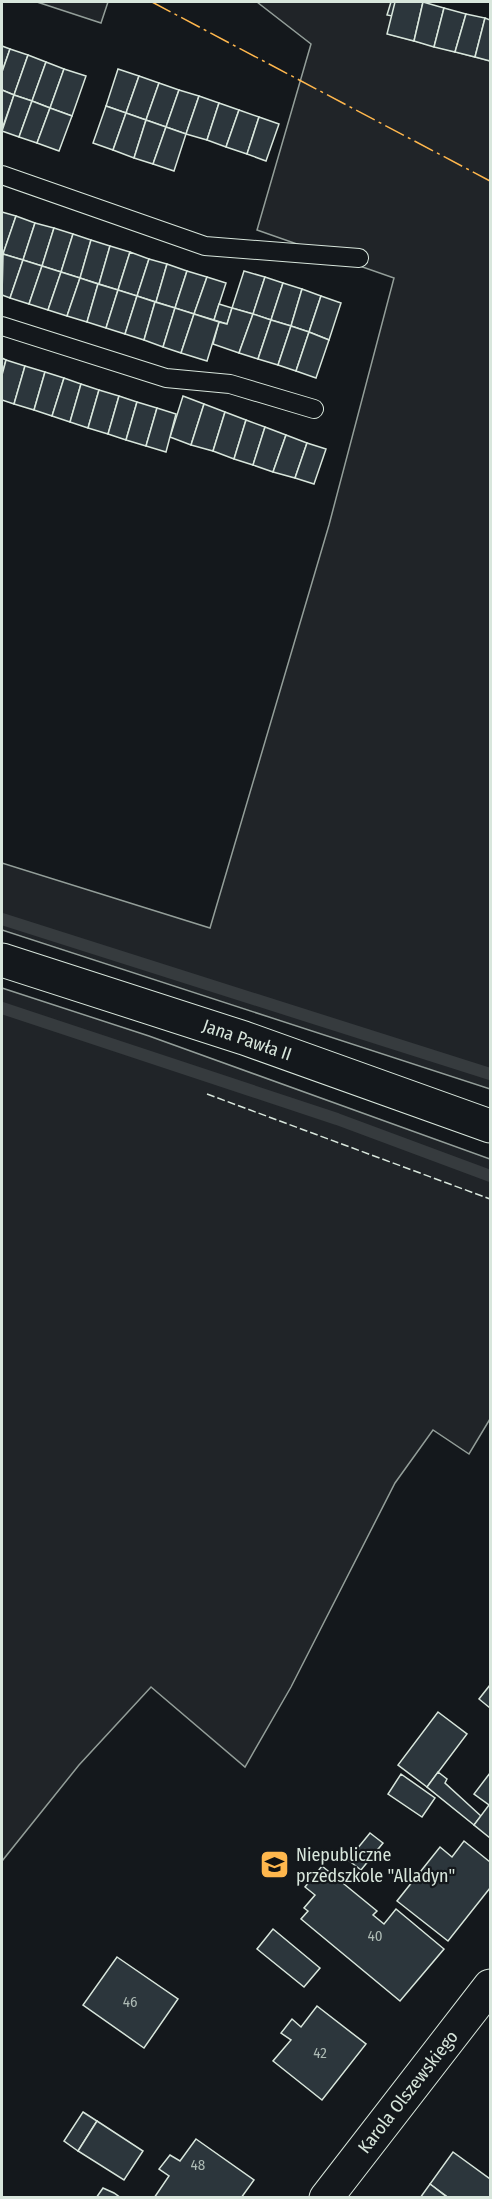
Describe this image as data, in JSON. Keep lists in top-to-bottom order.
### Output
{
  "streets": {
    "main road": ["Jana Pawła II", "Karola Olszewskiego"]
  },
  "places": {
    "school or university": ["Niepubliczne przedszkole \"Alladyn\""]
  },
  "house_numbers": [
    "40",
    "46",
    "42",
    "48"
  ]
}
